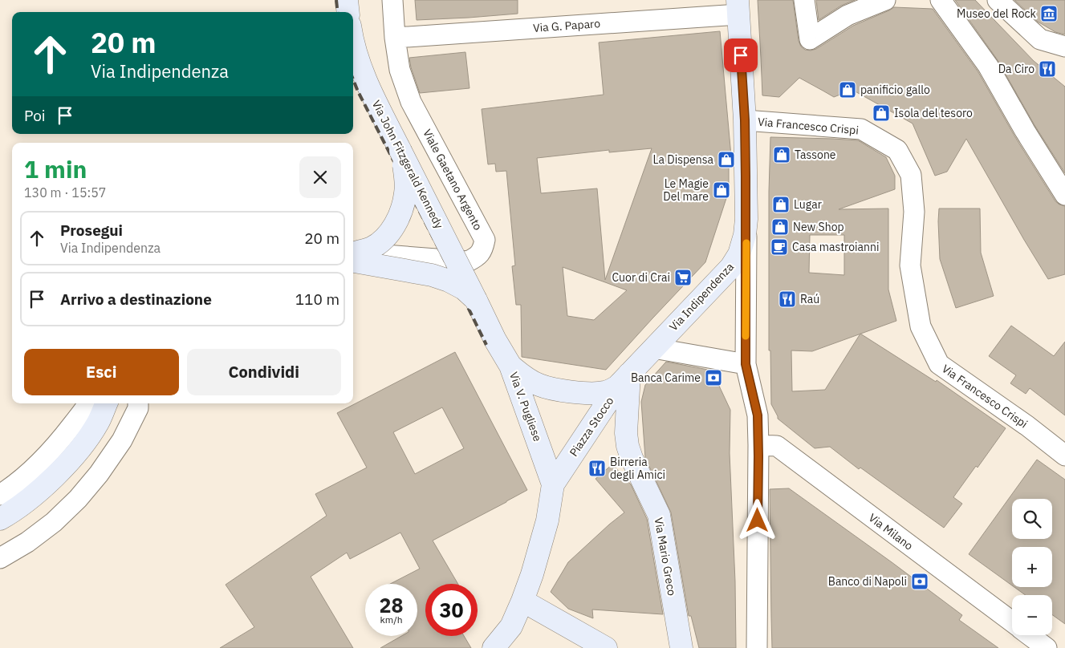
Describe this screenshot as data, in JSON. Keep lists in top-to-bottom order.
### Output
{
  "streets": {
    "street": [
      "Via G. Paparo",
      "Via Francesco Crispi",
      "Via John Fitzgerald Kennedy",
      "Viale Gaetano Argento",
      "Via Indipendenza",
      "Via V. Pugliese",
      "Piazza Stocco",
      "Via Milano",
      "Via Mario Greco"
    ]
  },
  "crossings": [
    ["Via G. Paparo", "Viale Gaetano Argento"],
    ["Via G. Paparo", "Via Indipendenza"],
    ["Via Francesco Crispi", "Via Indipendenza"],
    ["Via John Fitzgerald Kennedy", "Via V. Pugliese"],
    ["Via Indipendenza", "Piazza Stocco"],
    ["Via Indipendenza", "Via Milano"],
    ["Via Indipendenza", "Via Mario Greco"],
    ["Via V. Pugliese", "Piazza Stocco"],
    ["Piazza Stocco", "Via Mario Greco"]
  ],
  "places": {
    "museum": ["Museo del Rock"],
    "restaurant": ["Da Ciro", "Raú", "Birreria degli Amici"],
    "shop": [
      "panificio gallo",
      "Isola del tesoro",
      "Tassone",
      "La Dispensa",
      "Le Magie Del mare",
      "Lugar",
      "New Shop"
    ],
    "cafe": ["Casa mastroianni"],
    "supermarket": ["Cuor di Crai"],
    "bank": ["Banca Carime", "Banco di Napoli"]
  },
  "page": {
    "turn": ["20 m", "Via Indipendenza"],
    "then": "Poi",
    "heading": ["1 min", "130 m · 15:57"],
    "list": [
      {
        "name": "Prosegui",
        "note": "Via Indipendenza",
        "value": "20 m"
      },
      {
        "name": "Arrivo a destinazione",
        "value": "110 m"
      }
    ],
    "buttons": ["Esci", "Condividi"],
    "map_buttons": ["+", "−"],
    "speed": "28 km/h",
    "limit": "30"
  }
}
